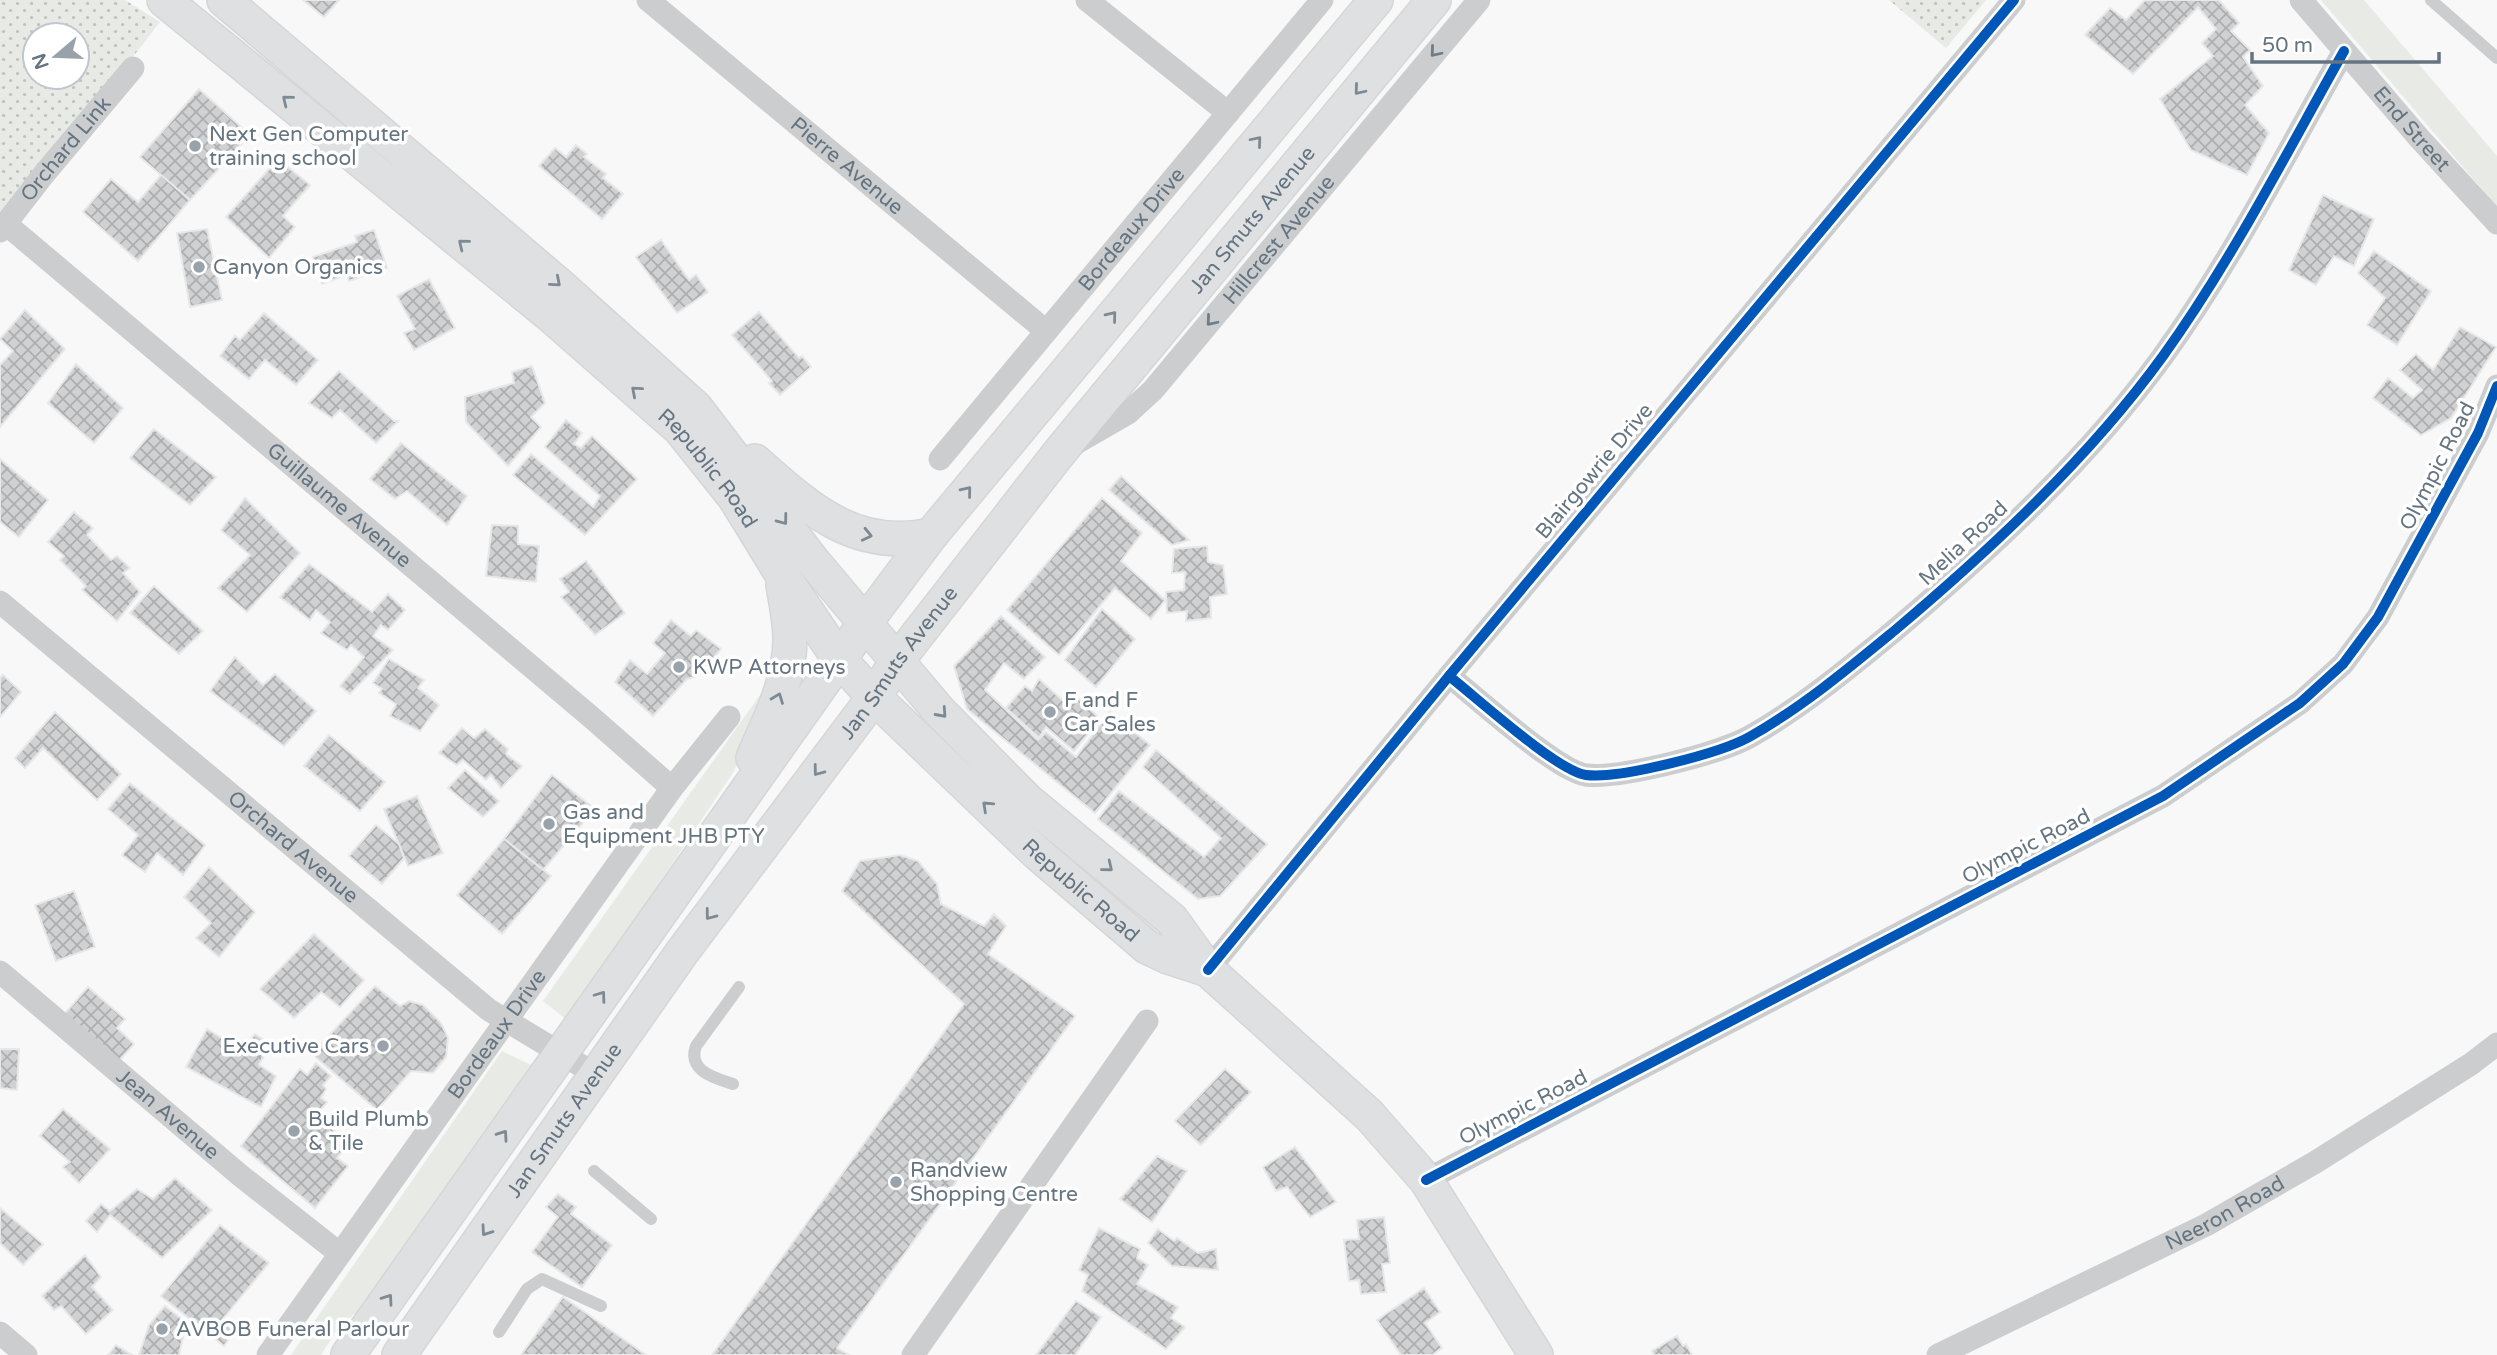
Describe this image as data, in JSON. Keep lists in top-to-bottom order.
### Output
{
  "streets": {
    "main road": ["Jan Smuts Avenue", "Republic Road"],
    "street": [
      "End Street",
      "Orchard Link",
      "Pierre Avenue",
      "Bordeaux Drive",
      "Hillcrest Avenue",
      "Olympic Road",
      "Blairgowrie Drive",
      "Guillaume Avenue",
      "Melia Road",
      "Orchard Avenue",
      "Jean Avenue",
      "Neeron Road"
    ]
  },
  "crossings": [
    ["End Street", "Melia Road"],
    ["Orchard Link", "Guillaume Avenue"],
    ["Pierre Avenue", "Bordeaux Drive"],
    ["Jan Smuts Avenue", "Hillcrest Avenue"],
    ["Jan Smuts Avenue", "Republic Road"],
    ["Jan Smuts Avenue", "Orchard Avenue"],
    ["Bordeaux Drive", "Guillaume Avenue"],
    ["Bordeaux Drive", "Orchard Avenue"],
    ["Bordeaux Drive", "Jean Avenue"],
    ["Olympic Road", "Republic Road"],
    ["Republic Road", "Blairgowrie Drive"],
    ["Blairgowrie Drive", "Melia Road"]
  ],
  "one_way": ["Hillcrest Avenue"],
  "places": [
    "Next Gen Computer training school",
    "Canyon Organics",
    "KWP Attorneys",
    "F and F Car Sales",
    "Gas and Equipment JHB PTY",
    "Executive Cars",
    "Build Plumb & Tile",
    "Randview Shopping Centre",
    "AVBOB Funeral Parlour"
  ],
  "scale_bar": "50 m",
  "north": "left"
}
